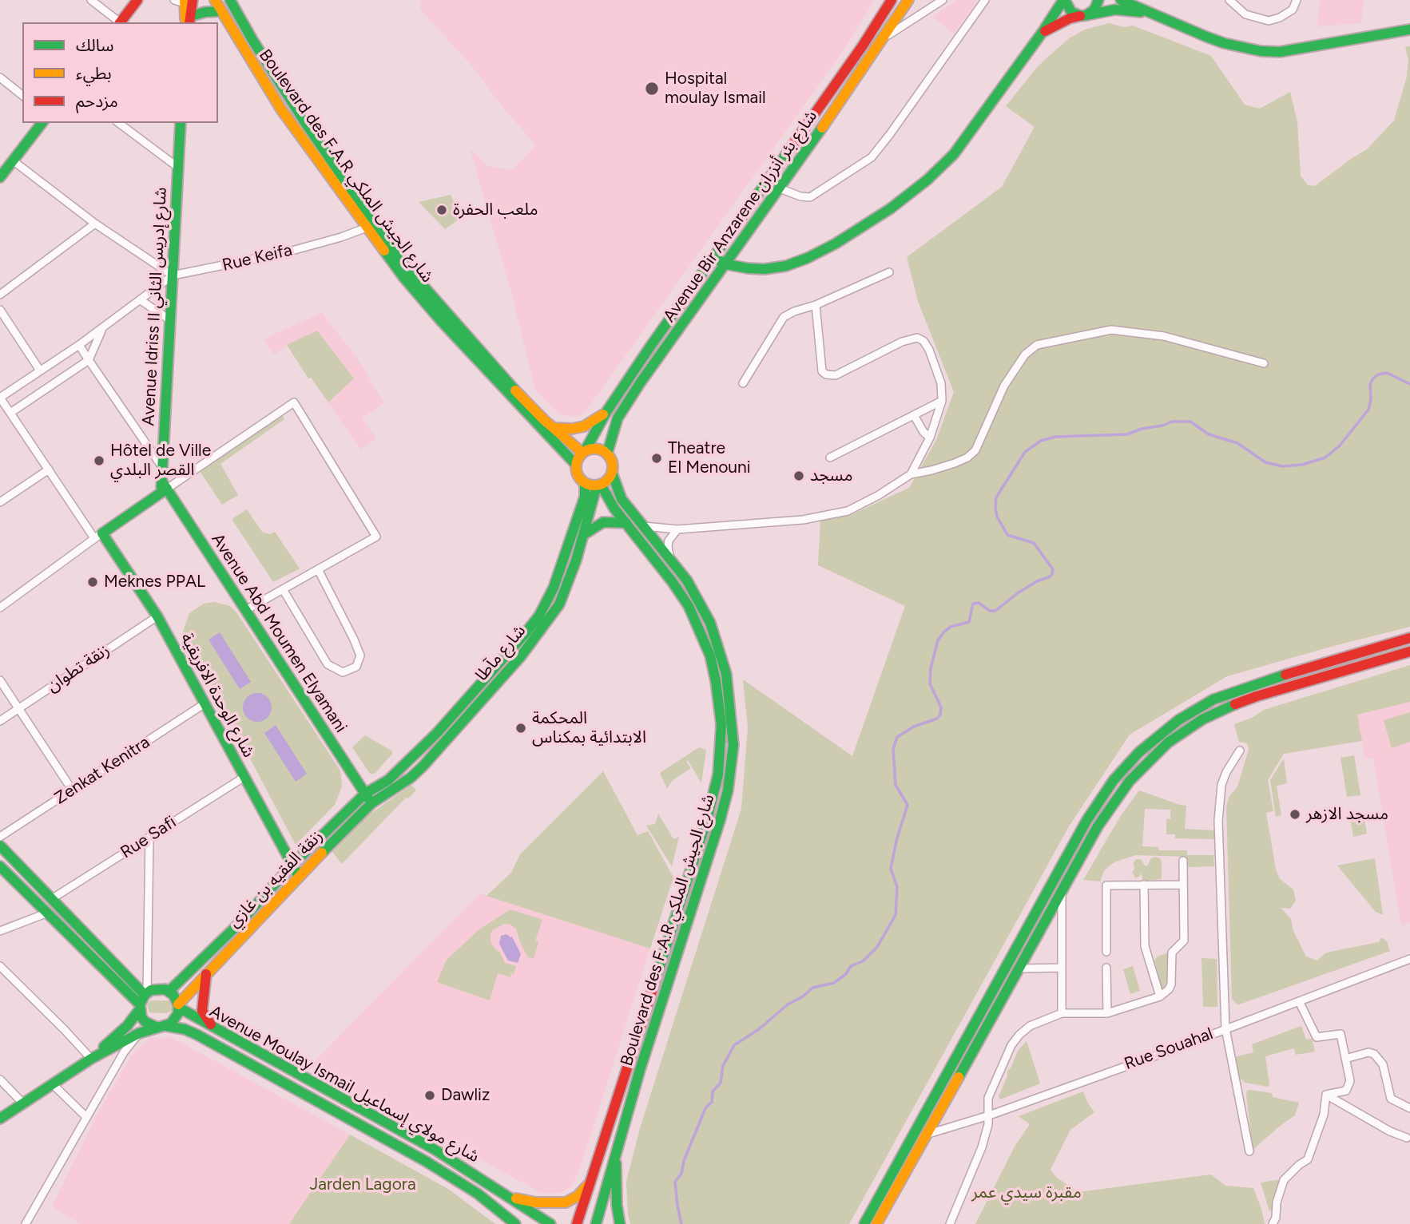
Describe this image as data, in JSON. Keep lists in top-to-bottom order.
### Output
{
  "streets": {
    "main road": [
      "Boulevard des F.A.R شارع الجيش الملكي",
      "Avenue Bir Anzarene شارع بئر أنزران",
      "Avenue Idriss II شارع إدريس الثاني",
      "Avenue Abd Moumen Elyamani",
      "شارع مآطا",
      "شارع الوحدة الافريقية",
      "زنقة الفقيه بن غازي",
      "Avenue Moulay Ismail شارع مولاي إسماعيل"
    ],
    "street": [
      "Rue Keifa",
      "زنقة تطوان",
      "Zenkat Kenitra",
      "Rue Safi",
      "Rue Souahal"
    ]
  },
  "crossings": [
    ["Boulevard des F.A.R شارع الجيش الملكي", "Avenue Bir Anzarene شارع بئر أنزران"],
    ["Boulevard des F.A.R شارع الجيش الملكي", "Rue Keifa"],
    ["Boulevard des F.A.R شارع الجيش الملكي", "شارع مآطا"],
    ["Avenue Bir Anzarene شارع بئر أنزران", "شارع مآطا"],
    ["Rue Keifa", "Avenue Idriss II شارع إدريس الثاني"],
    ["Avenue Idriss II شارع إدريس الثاني", "Avenue Abd Moumen Elyamani"],
    ["Avenue Abd Moumen Elyamani", "شارع مآطا"],
    ["Avenue Abd Moumen Elyamani", "زنقة الفقيه بن غازي"],
    ["شارع مآطا", "زنقة الفقيه بن غازي"],
    ["زنقة تطوان", "شارع الوحدة الافريقية"],
    ["شارع الوحدة الافريقية", "Zenkat Kenitra"],
    ["شارع الوحدة الافريقية", "Rue Safi"],
    ["شارع الوحدة الافريقية", "زنقة الفقيه بن غازي"],
    ["زنقة الفقيه بن غازي", "Avenue Moulay Ismail شارع مولاي إسماعيل"]
  ],
  "parks": ["Jarden Lagora", "مقبرة سيدي عمر"],
  "places": [
    "Hospital moulay Ismail",
    "ملعب الحفرة",
    "Theatre El Menouni",
    "Hôtel de Ville القصر البلدي",
    "مسجد",
    "Meknes PPAL",
    "المحكمة الابتدائية بمكناس",
    "مسجد الازهر",
    "Dawliz"
  ],
  "legend": ["سالك", "بطيء", "مزدحم"]
}
